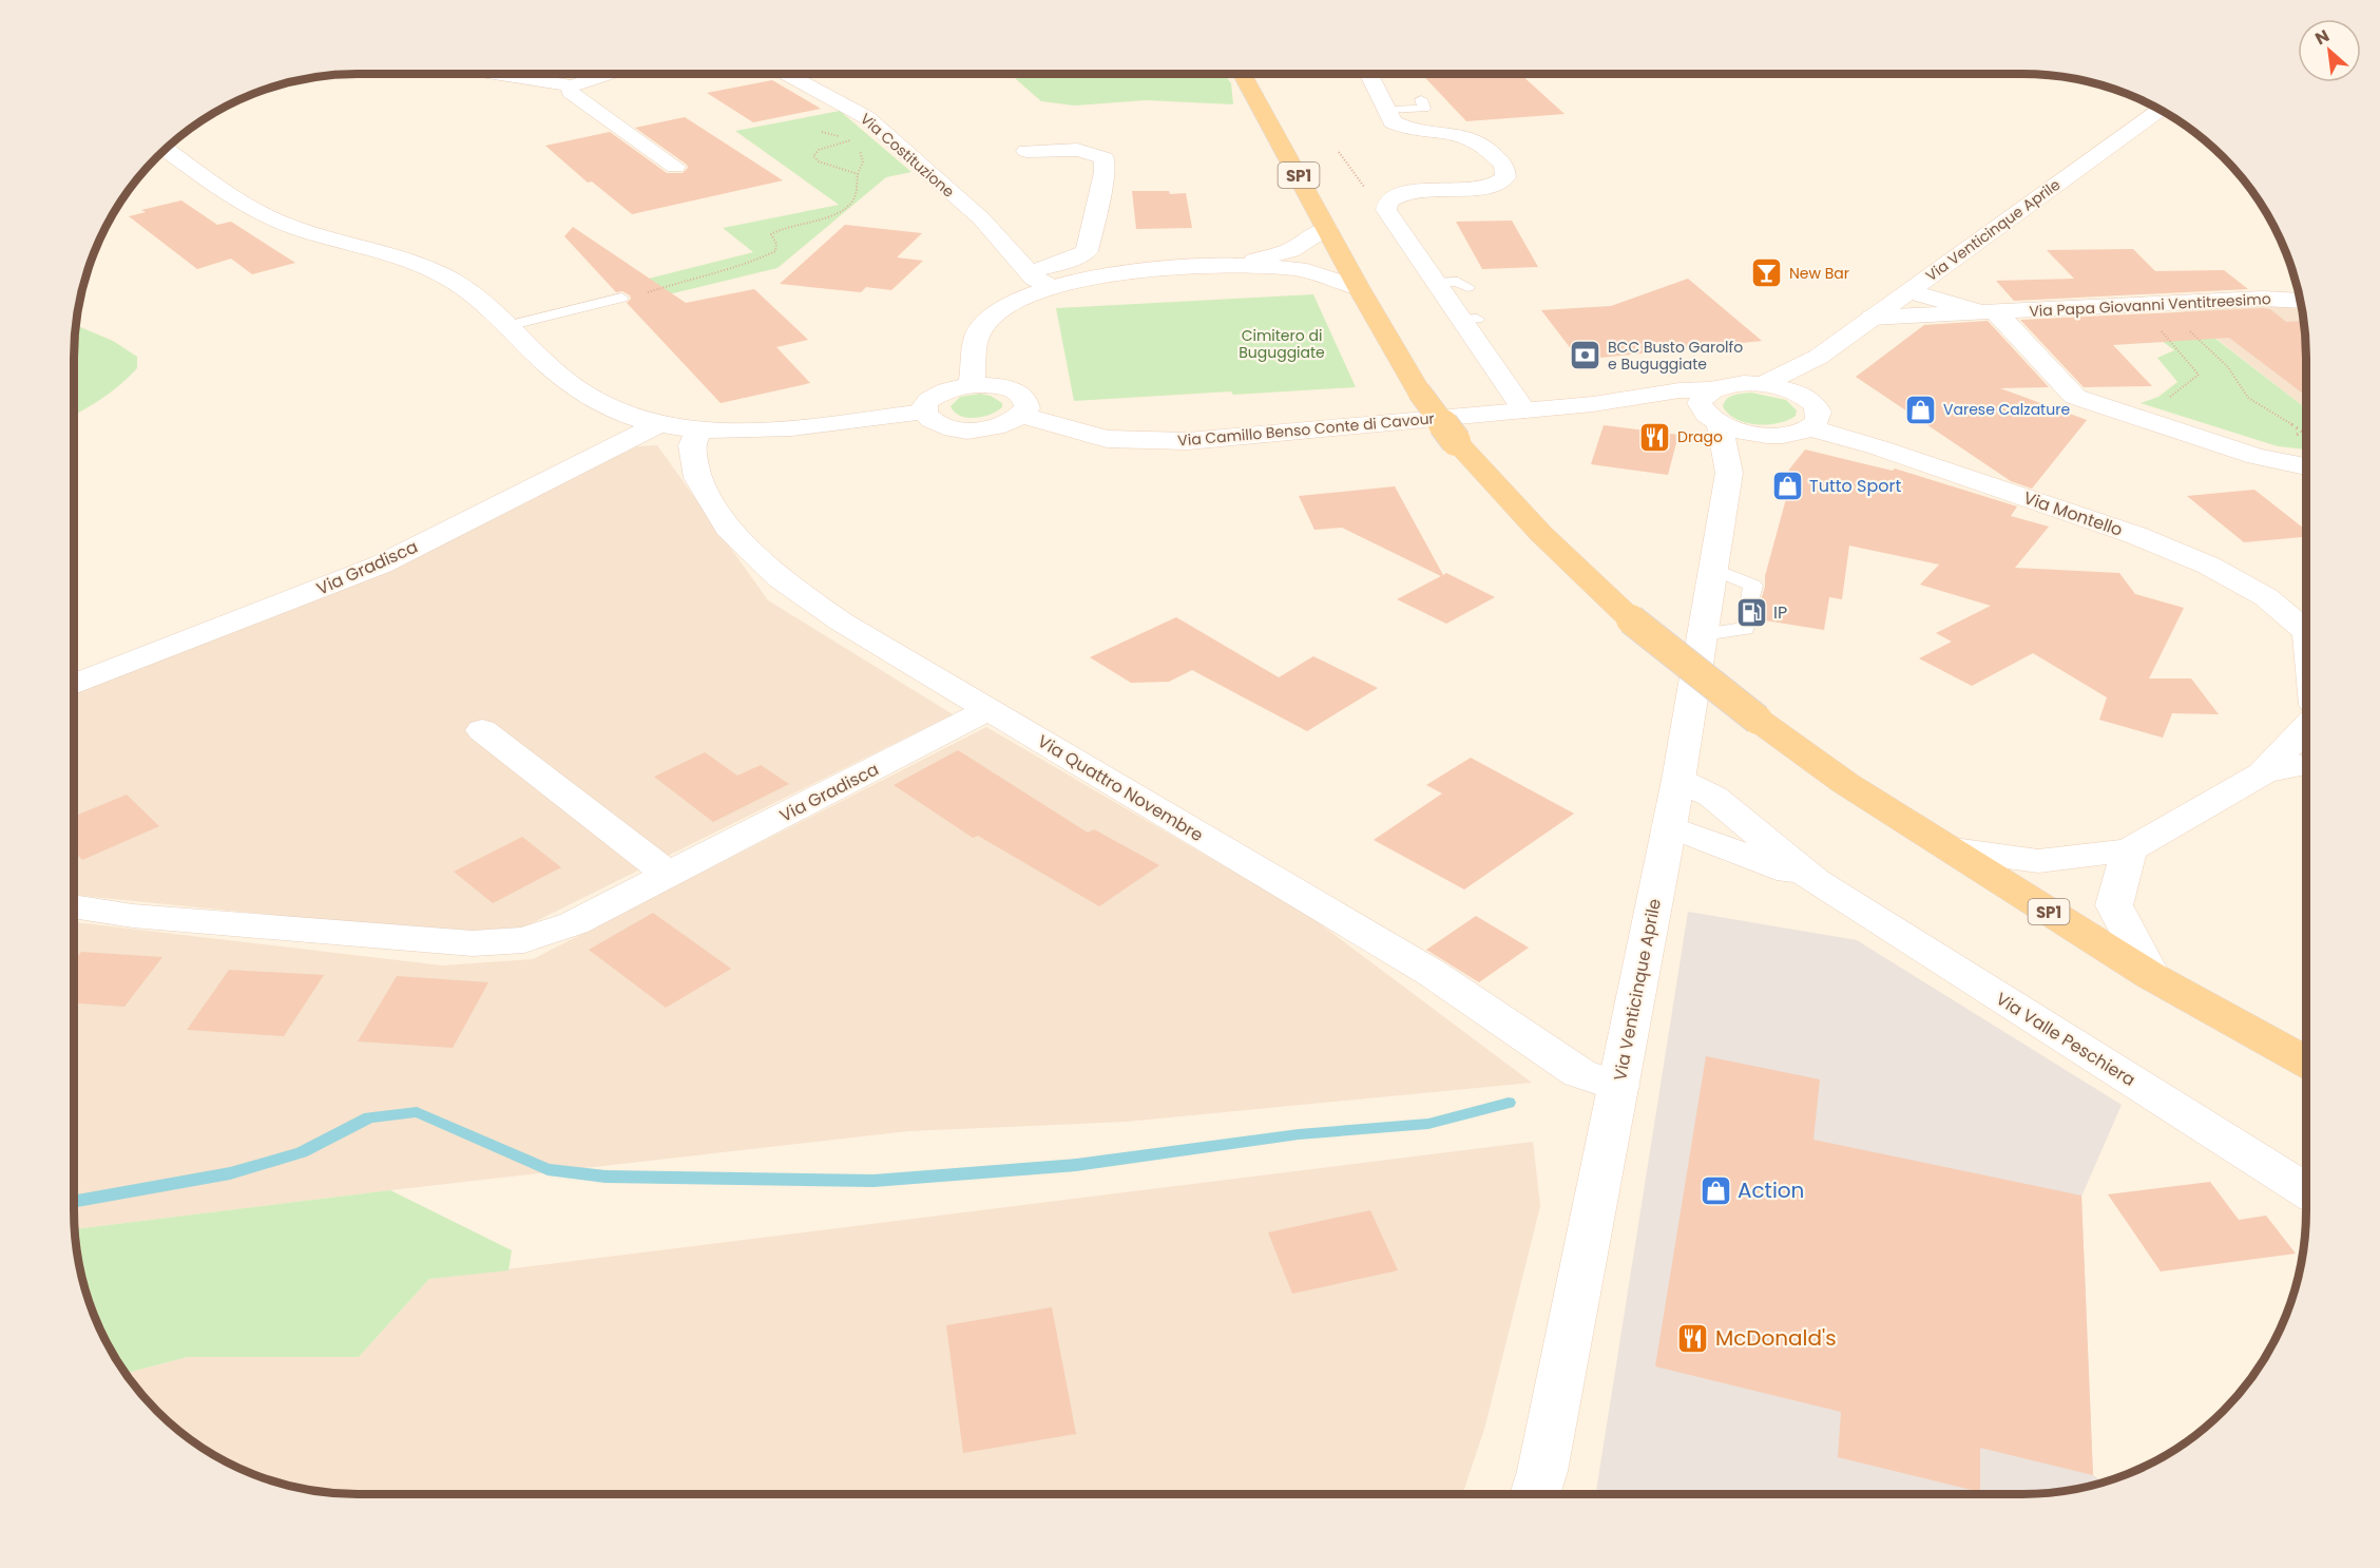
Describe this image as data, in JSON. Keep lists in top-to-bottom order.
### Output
{
  "streets": {
    "main road": ["SP1"],
    "street": [
      "Via Costituzione",
      "Via Venticinque Aprile",
      "Via Papa Giovanni Ventitreesimo",
      "Via Camillo Benso Conte di Cavour",
      "Via Montello",
      "Via Gradisca",
      "Via Quattro Novembre",
      "Via Valle Peschiera"
    ]
  },
  "crossings": [
    ["Via Venticinque Aprile", "Via Papa Giovanni Ventitreesimo"],
    ["Via Venticinque Aprile", "Via Camillo Benso Conte di Cavour"],
    ["Via Venticinque Aprile", "Via Montello"],
    ["Via Venticinque Aprile", "Via Quattro Novembre"],
    ["Via Venticinque Aprile", "Via Valle Peschiera"],
    ["Via Camillo Benso Conte di Cavour", "Via Montello"],
    ["Via Gradisca", "Via Quattro Novembre"]
  ],
  "parks": ["Cimitero di Buguggiate"],
  "places": {
    "bar": ["New Bar"],
    "bank": ["BCC Busto Garolfo e Buguggiate"],
    "shop": ["Varese Calzature", "Tutto Sport", "Action"],
    "restaurant": ["Drago", "McDonald's"],
    "fuel station": ["IP"]
  },
  "north": "top left"
}
